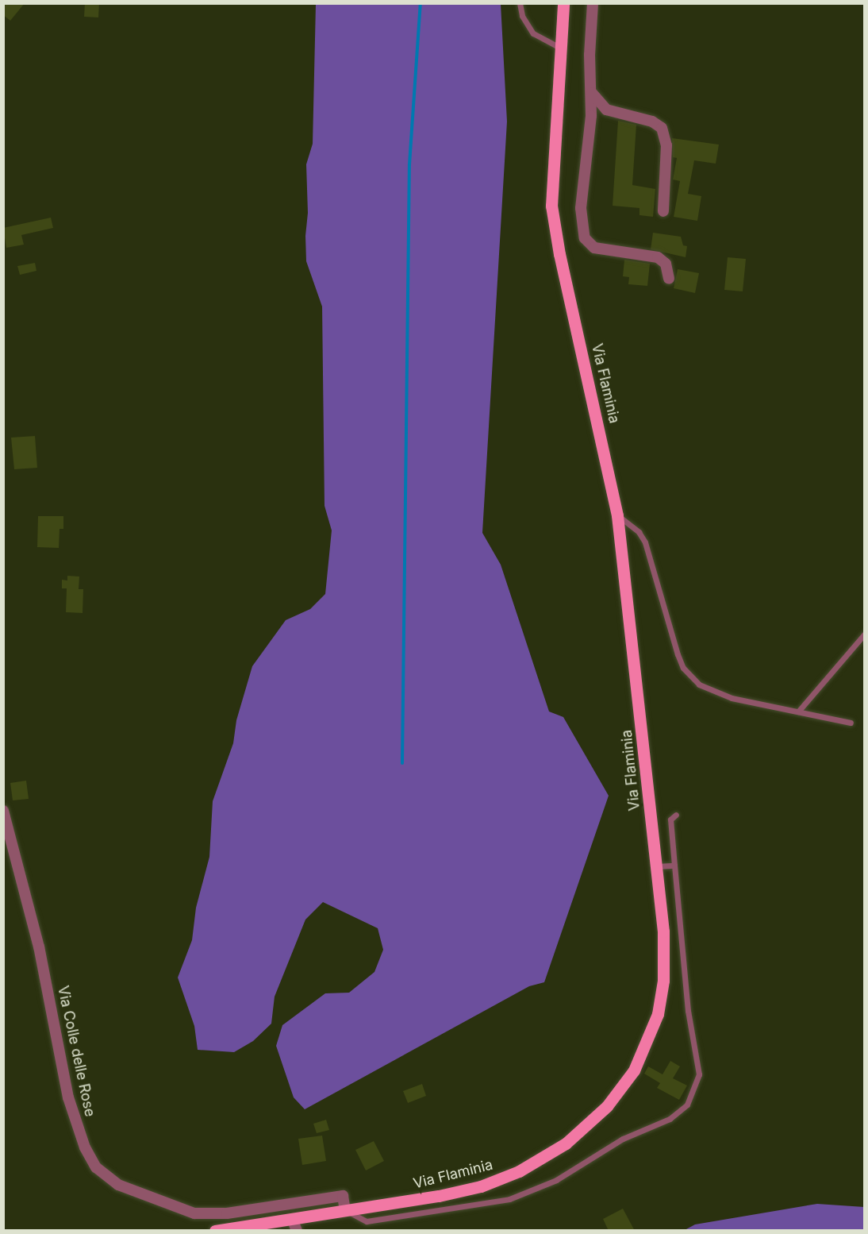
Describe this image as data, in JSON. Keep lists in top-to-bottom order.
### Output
{
  "streets": {
    "main road": ["Via Flaminia"],
    "street": ["Via Colle delle Rose"]
  },
  "crossings": [
    ["Via Flaminia", "Via Colle delle Rose"]
  ]
}
